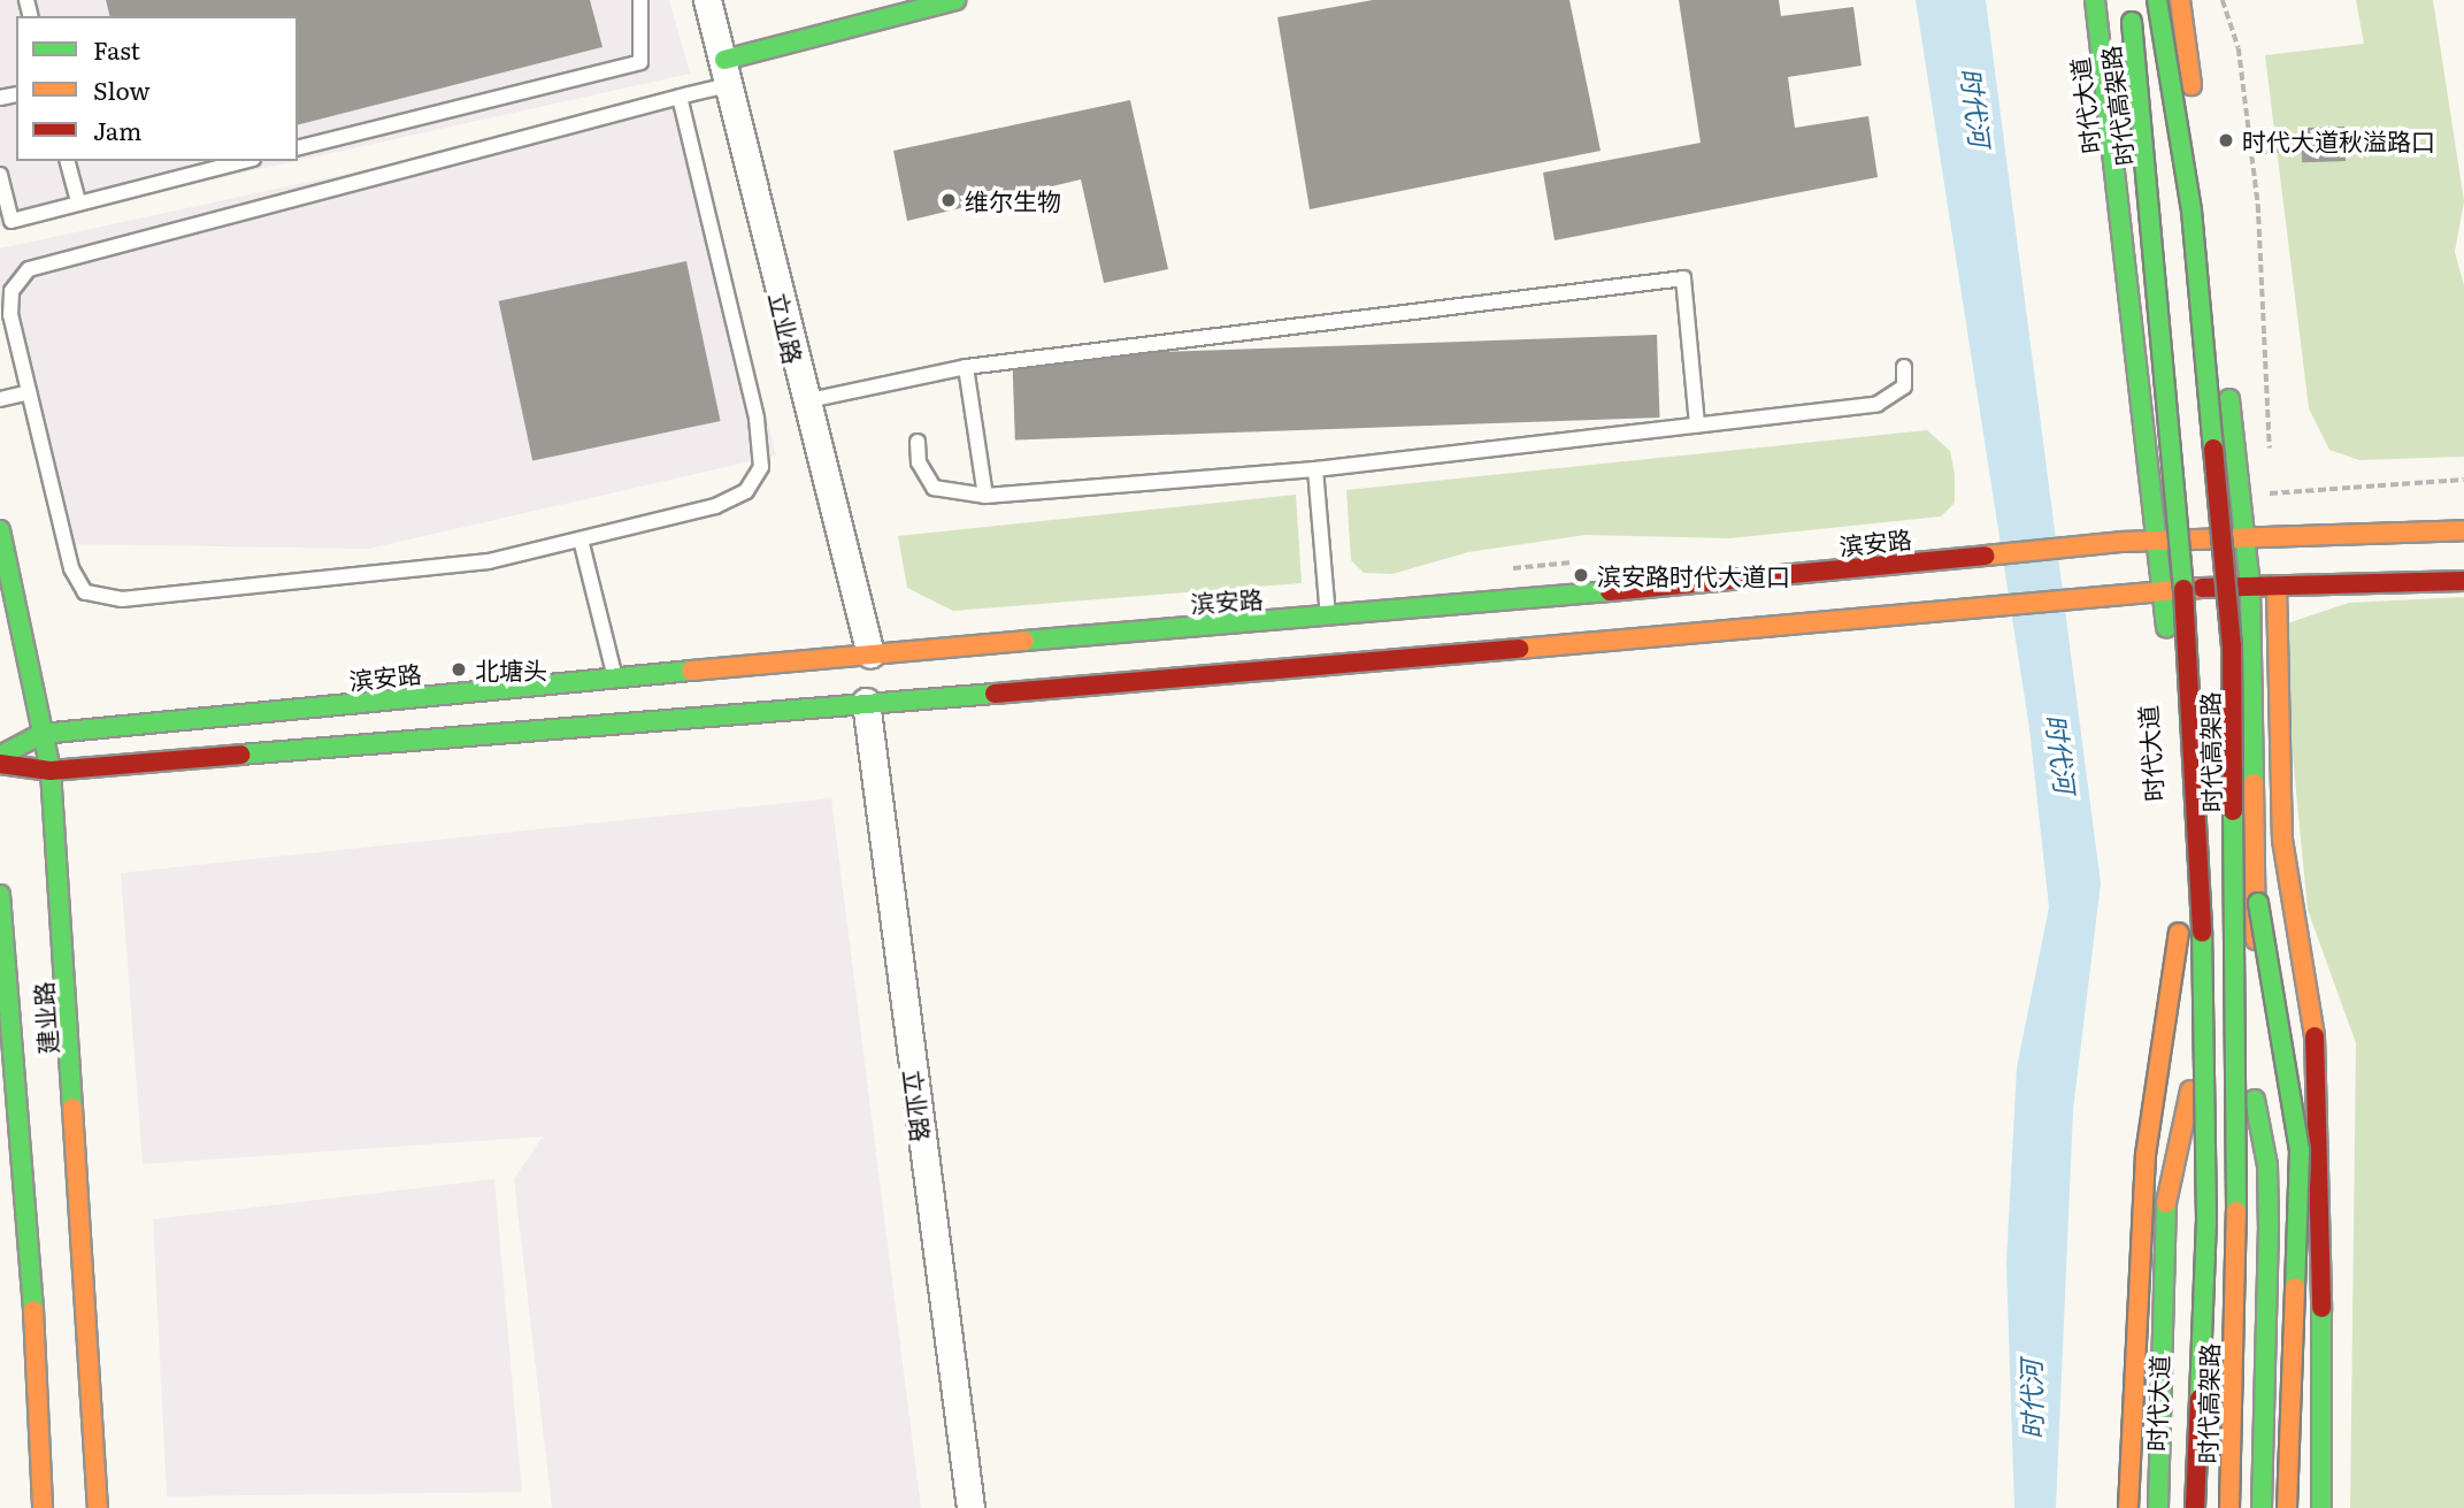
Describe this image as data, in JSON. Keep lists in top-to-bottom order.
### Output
{
  "streets": {
    "main road": [
      "时代大道",
      "时代高架路",
      "滨安路",
      "建业路"
    ],
    "street": ["立业路"]
  },
  "crossings": [
    ["时代大道", "滨安路"],
    ["立业路", "滨安路"],
    ["滨安路", "建业路"]
  ],
  "water": ["时代河"],
  "places": [
    "时代大道秋溢路口",
    "维尔生物",
    "滨安路时代大道口",
    "北塘头"
  ],
  "legend": ["Fast", "Slow", "Jam"]
}
